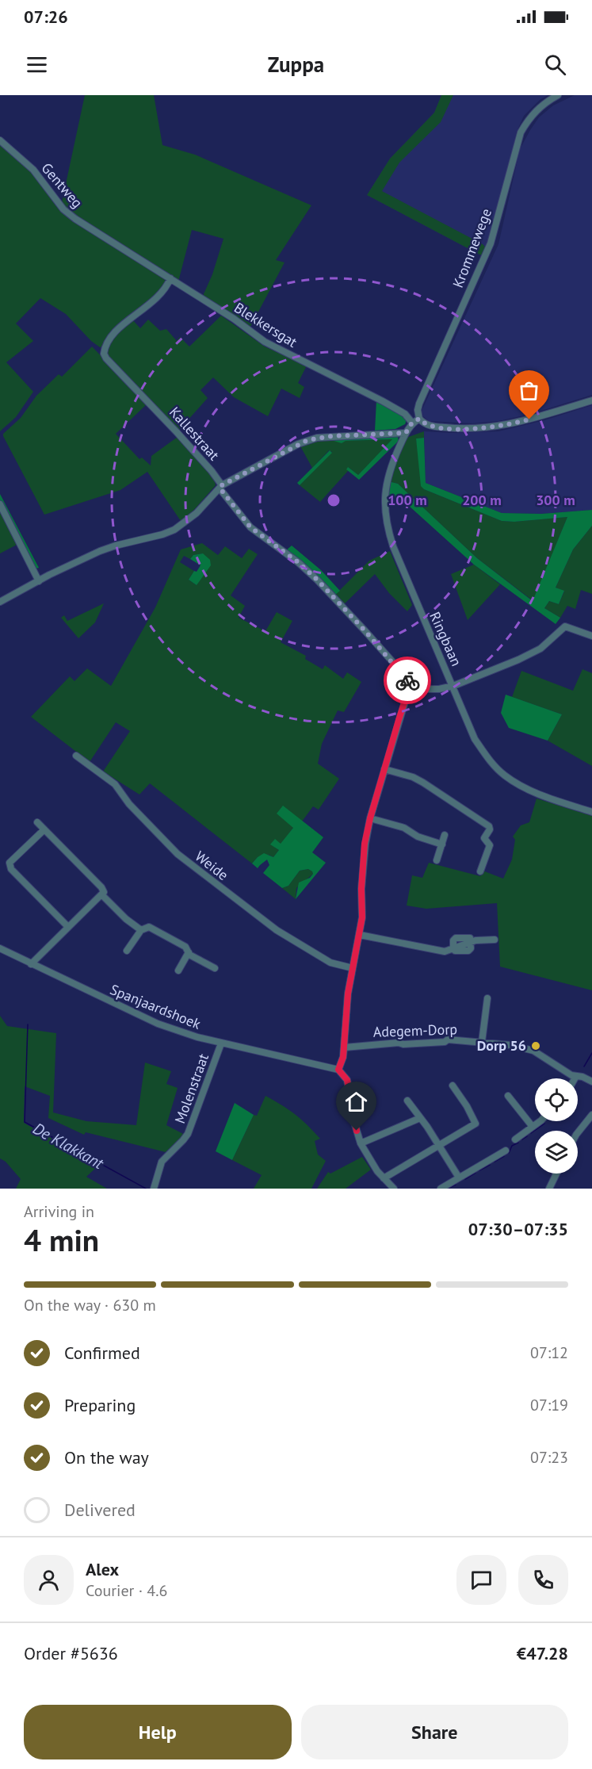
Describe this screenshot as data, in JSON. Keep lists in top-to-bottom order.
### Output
{
  "streets": {
    "street": [
      "Gentweg",
      "Krommewege",
      "Blekkersgat",
      "Kallestraat",
      "Ringbaan",
      "Weide",
      "Spanjaardshoek",
      "Adegem-Dorp",
      "Molenstraat"
    ]
  },
  "crossings": [
    ["Gentweg", "Blekkersgat"],
    ["Krommewege", "Ringbaan"],
    ["Blekkersgat", "Kallestraat"],
    ["Blekkersgat", "Ringbaan"],
    ["Spanjaardshoek", "Molenstraat"]
  ],
  "water": ["De Klakkant"],
  "places": ["Dorp 56"],
  "page": {
    "status": "07:26",
    "header": "Zuppa",
    "heading": ["4 min", "Arriving in", "07:30–07:35"],
    "panel": [
      "Alex",
      "Courier · 4.6",
      "Order #5636",
      "€47.28"
    ],
    "bar": "On the way · 630 m",
    "list": [
      ["Confirmed", "07:12"],
      ["Preparing", "07:19"],
      ["On the way", "07:23"],
      "Delivered"
    ],
    "buttons": ["Help", "Share"]
  },
  "rings": ["100 m", "200 m", "300 m"]
}
